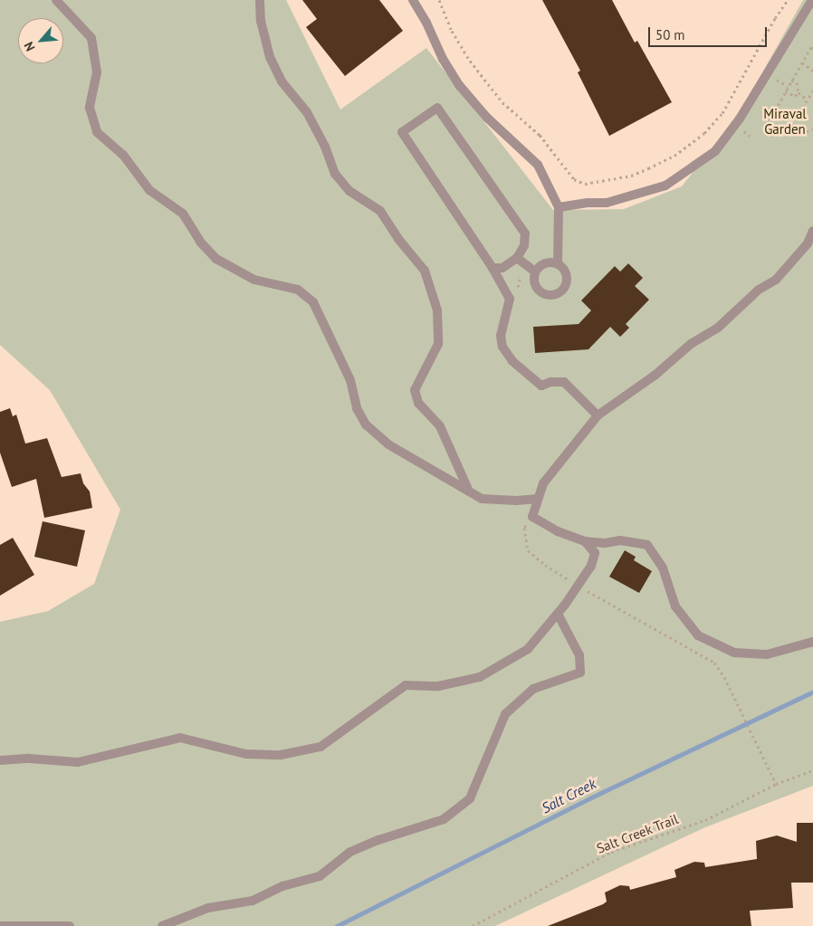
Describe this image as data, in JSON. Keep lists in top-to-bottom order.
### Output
{
  "streets": {
    "path": ["Salt Creek Trail"]
  },
  "water": ["Salt Creek"],
  "parks": ["Miraval Garden"],
  "scale_bar": "50 m",
  "north": "bottom left"
}
